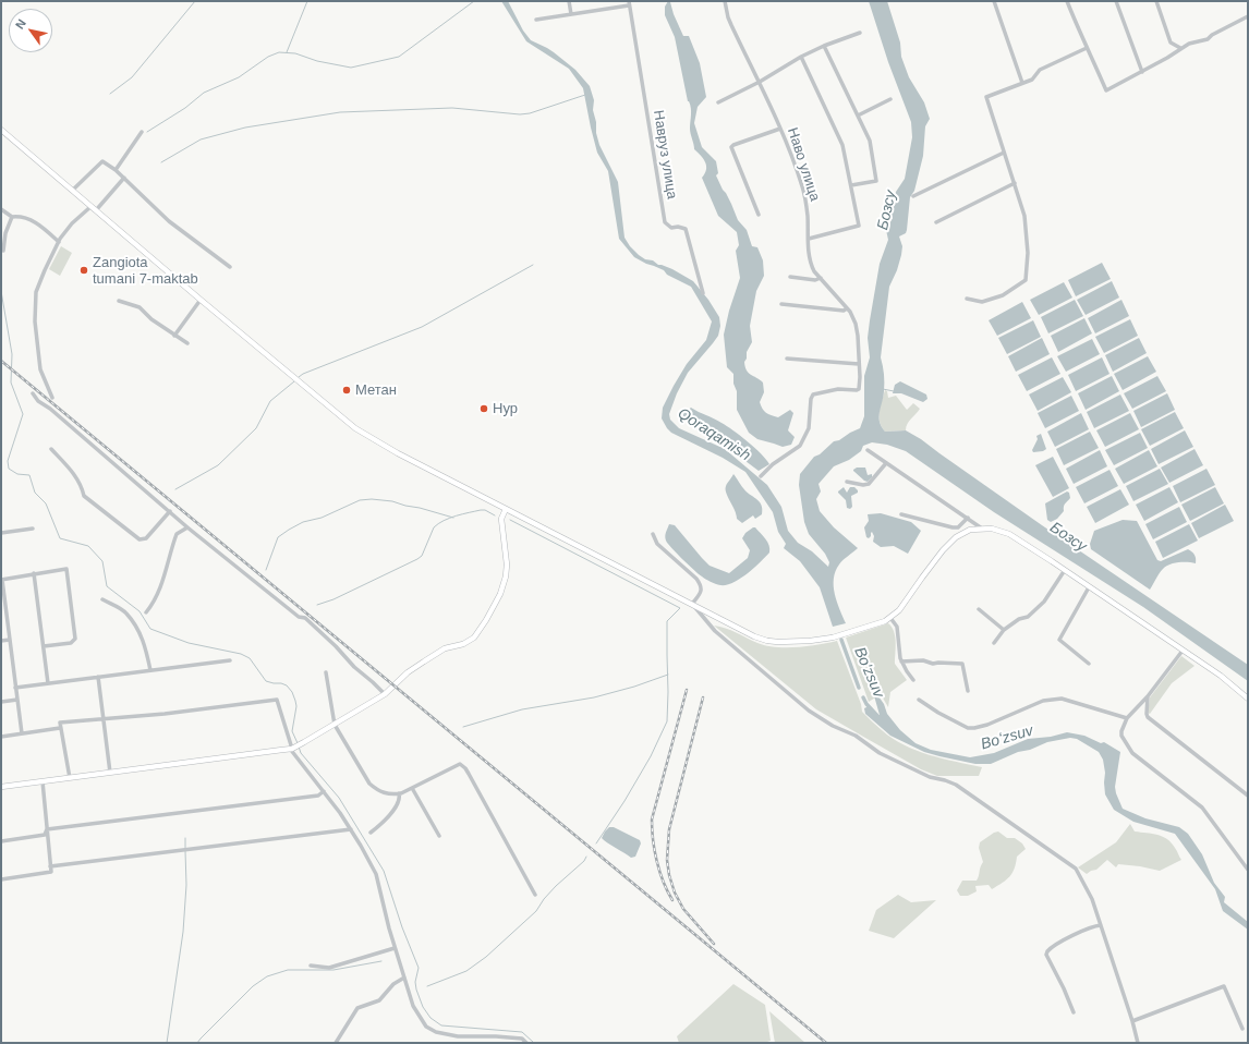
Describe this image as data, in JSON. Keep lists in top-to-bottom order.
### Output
{
  "streets": {
    "street": ["Навруз улица", "Наво улица"]
  },
  "water": [
    "Бозсу",
    "Qoraqamish",
    "Bo'zsuv",
    "Boʻzsuv"
  ],
  "places": ["Zangiota tumani 7-maktab", "Метан", "Нур"],
  "north": "top left"
}
